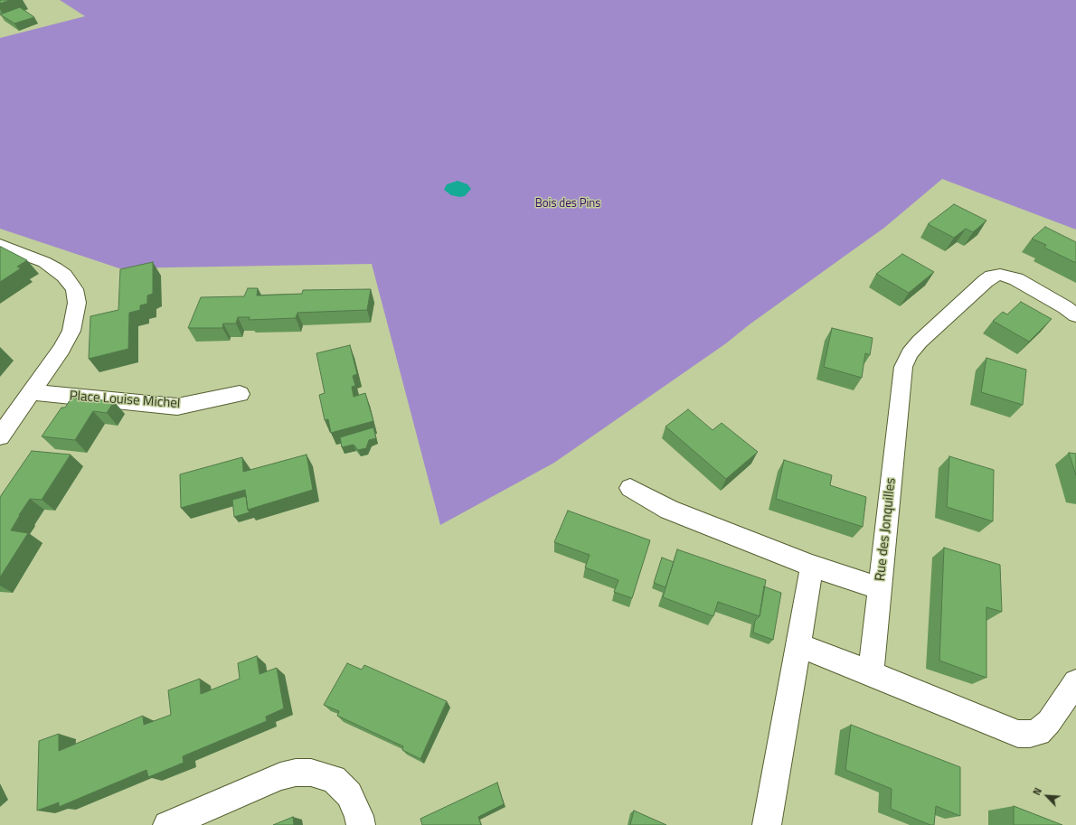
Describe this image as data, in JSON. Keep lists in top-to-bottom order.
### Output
{
  "streets": {
    "street": ["Place Louise Michel", "Rue des Jonquilles"]
  },
  "parks": ["Bois des Pins"],
  "north": "top left"
}
